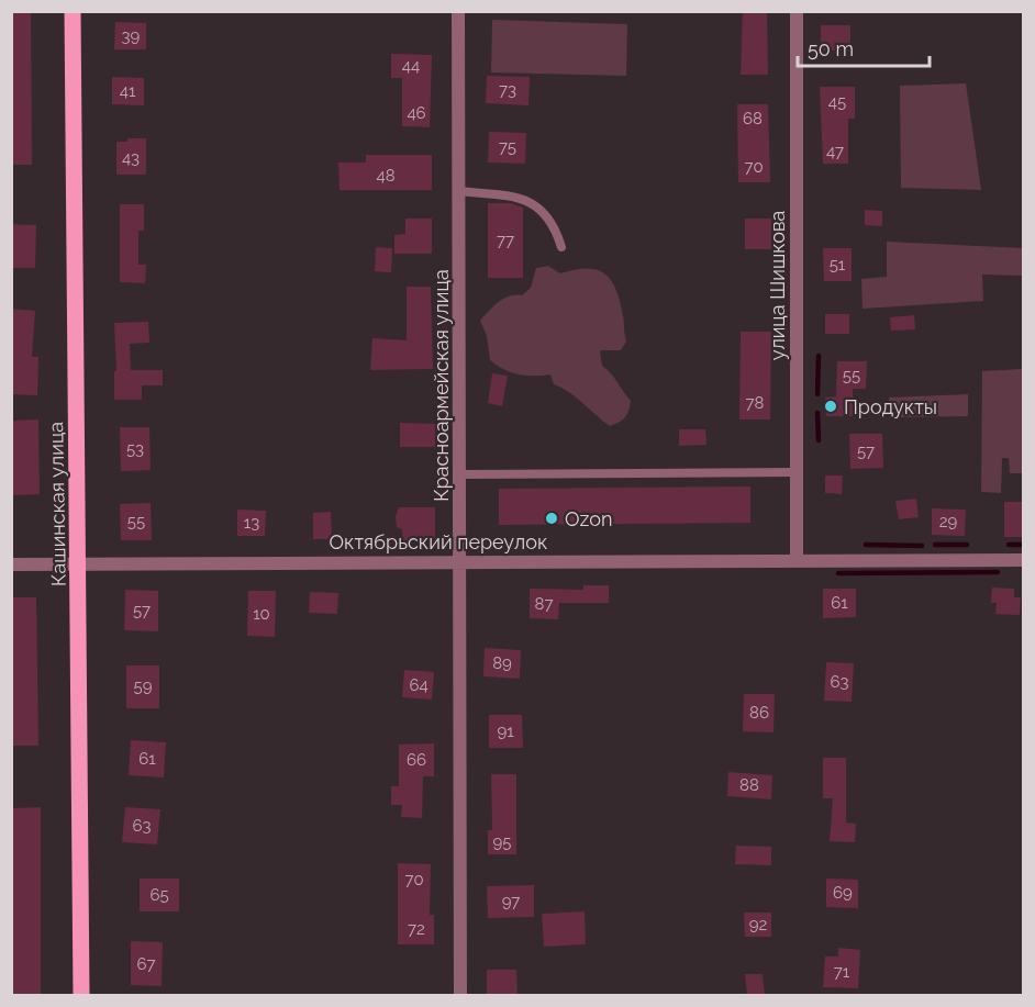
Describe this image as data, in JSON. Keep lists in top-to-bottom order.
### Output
{
  "streets": {
    "main road": ["Кашинская улица"],
    "street": ["улица Шишкова", "Красноармейская улица", "Октябрьский переулок"]
  },
  "crossings": [
    ["улица Шишкова", "Октябрьский переулок"],
    ["Красноармейская улица", "Октябрьский переулок"],
    ["Кашинская улица", "Октябрьский переулок"]
  ],
  "places": ["Продукты", "Ozon"],
  "house_numbers": [
    "39",
    "44",
    "73",
    "41",
    "45",
    "46",
    "68",
    "75",
    "47",
    "43",
    "70",
    "48",
    "77",
    "51",
    "55",
    "78",
    "53",
    "57",
    "55",
    "29",
    "13",
    "61",
    "87",
    "57",
    "10",
    "89",
    "63",
    "64",
    "59",
    "86",
    "91",
    "61",
    "66",
    "88",
    "63",
    "95",
    "70",
    "69",
    "65",
    "97",
    "92",
    "72",
    "67",
    "71"
  ],
  "scale_bar": "50 m"
}
